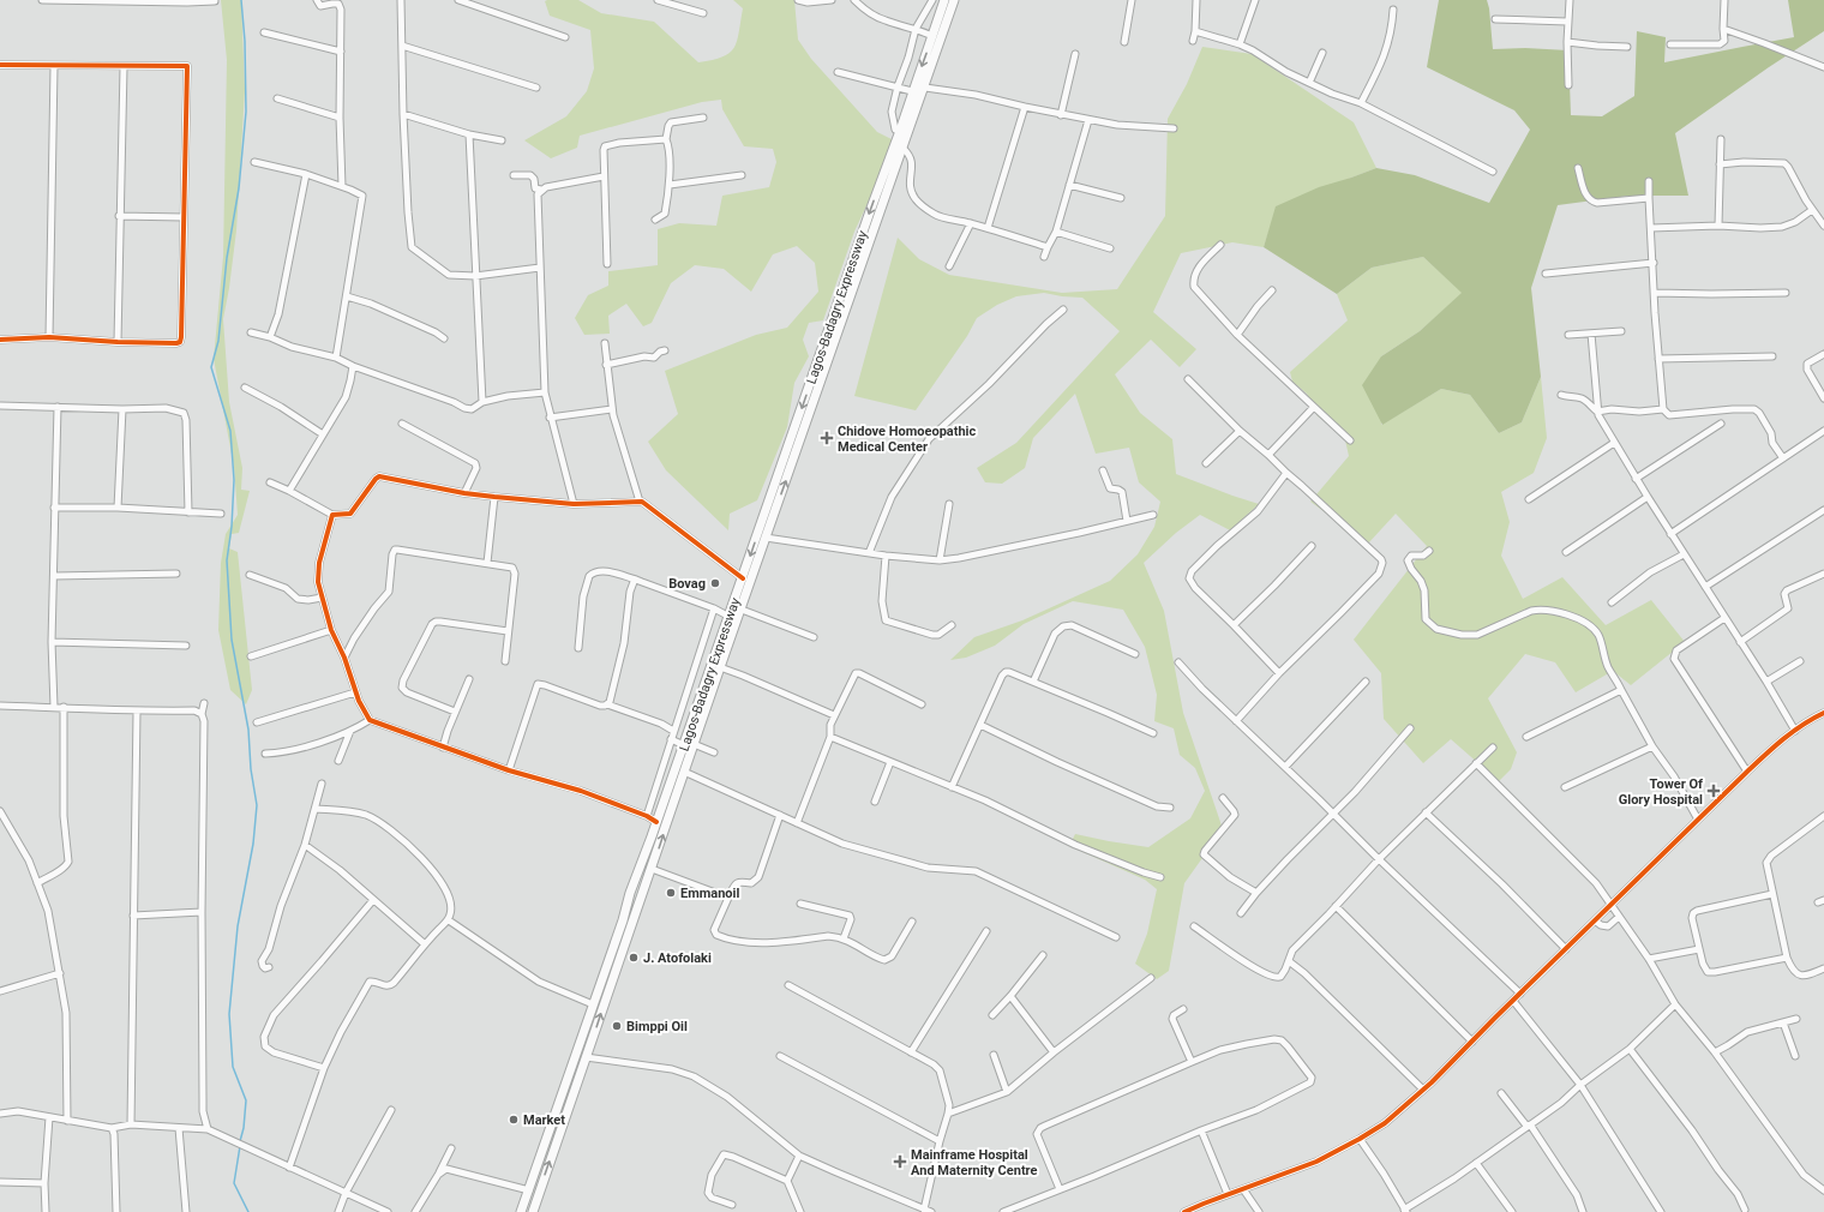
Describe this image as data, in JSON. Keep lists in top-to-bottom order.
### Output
{
  "streets": {
    "highway": ["Lagos-Badagry Expressway"]
  },
  "places": {
    "health": ["Chidove Homoeopathic Medical Center", "Tower Of Glory Hospital", "Mainframe Hospital And Maternity Centre"],
    "other": [
      "Bovag",
      "Emmanoil",
      "J. Atofolaki",
      "Bimppi Oil",
      "Market"
    ]
  }
}
